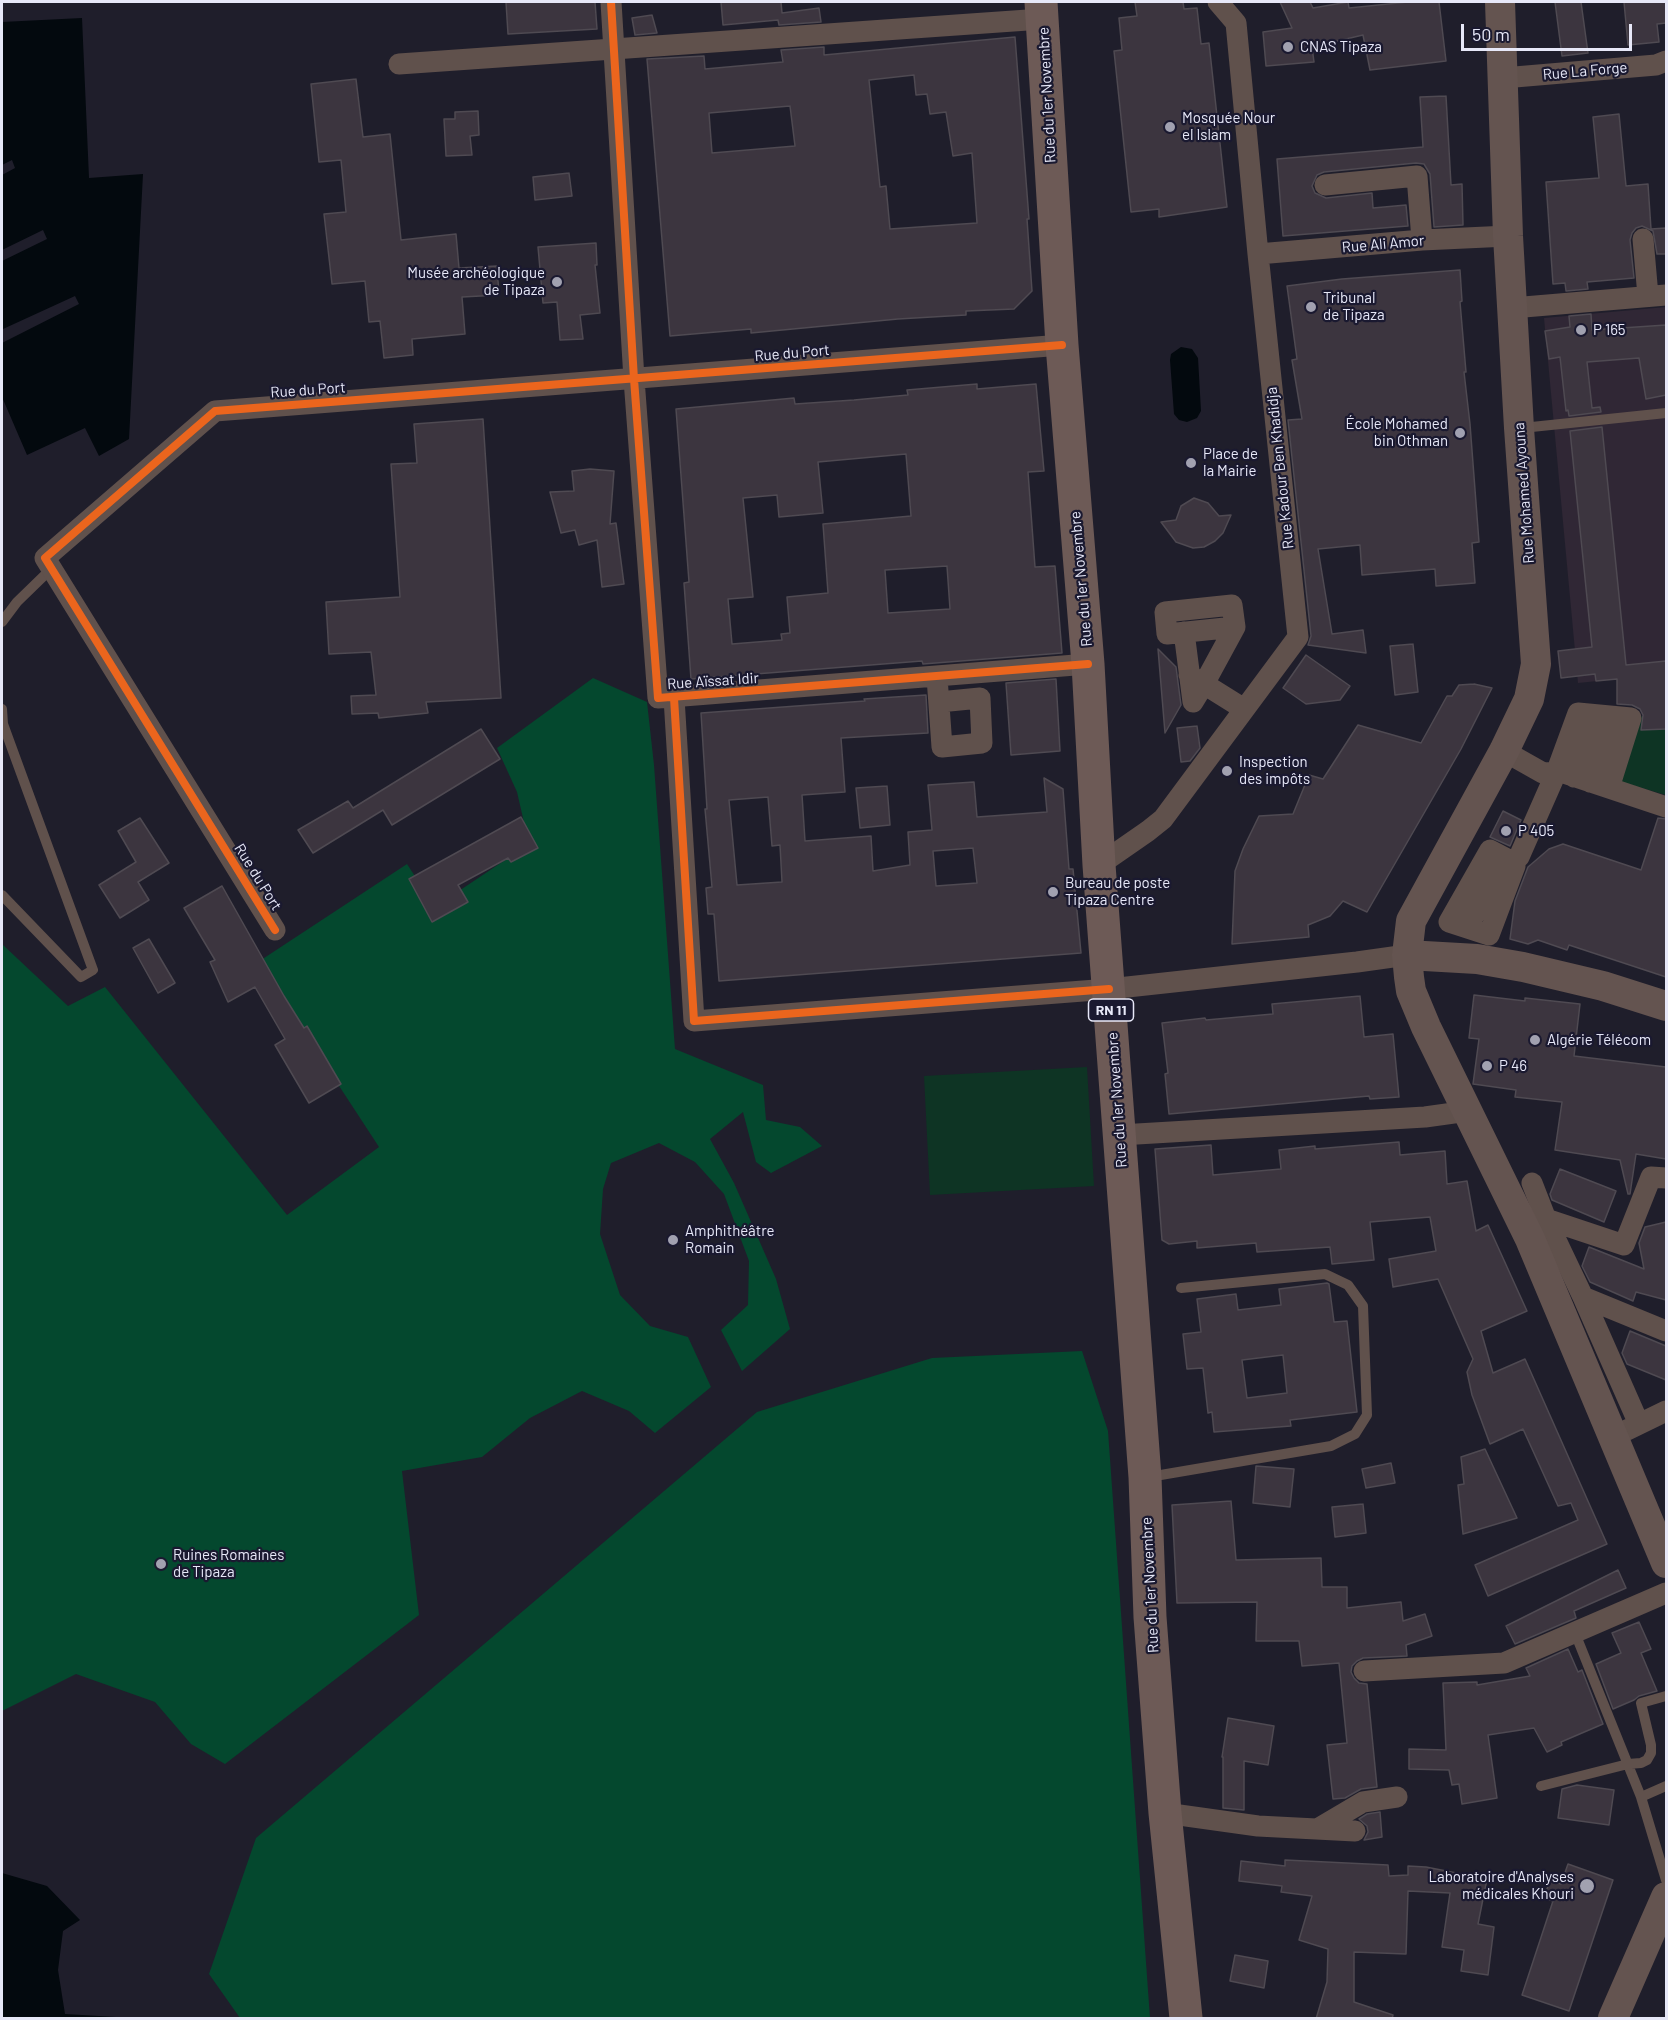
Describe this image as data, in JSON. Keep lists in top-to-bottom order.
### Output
{
  "streets": {
    "main road": ["Rue du 1er Novembre", "Rue Mohamed Ayouna", "RN 11"],
    "street": [
      "Rue La Forge",
      "Rue Ali Amor",
      "Rue du Port",
      "Rue Kadour Ben Khadidja",
      "Rue Aïssat Idir"
    ]
  },
  "crossings": [
    ["Rue La Forge", "Rue Mohamed Ayouna"],
    ["Rue du 1er Novembre", "Rue du Port"],
    ["Rue du 1er Novembre", "Rue Kadour Ben Khadidja"],
    ["Rue du 1er Novembre", "Rue Aïssat Idir"],
    ["Rue Ali Amor", "Rue Kadour Ben Khadidja"],
    ["Rue Ali Amor", "Rue Mohamed Ayouna"],
    ["Rue du Port", "Rue Aïssat Idir"]
  ],
  "places": [
    "CNAS Tipaza",
    "Mosquée Nour el Islam",
    "Musée archéologique de Tipaza",
    "Tribunal de Tipaza",
    "P 165",
    "École Mohamed bin Othman",
    "Place de la Mairie",
    "Inspection des impôts",
    "P 405",
    "Bureau de poste Tipaza Centre",
    "Algérie Télécom",
    "P 46",
    "Amphithéâtre Romain",
    "Ruines Romaines de Tipaza",
    "Laboratoire d'Analyses médicales Khouri"
  ],
  "scale_bar": "50 m"
}
